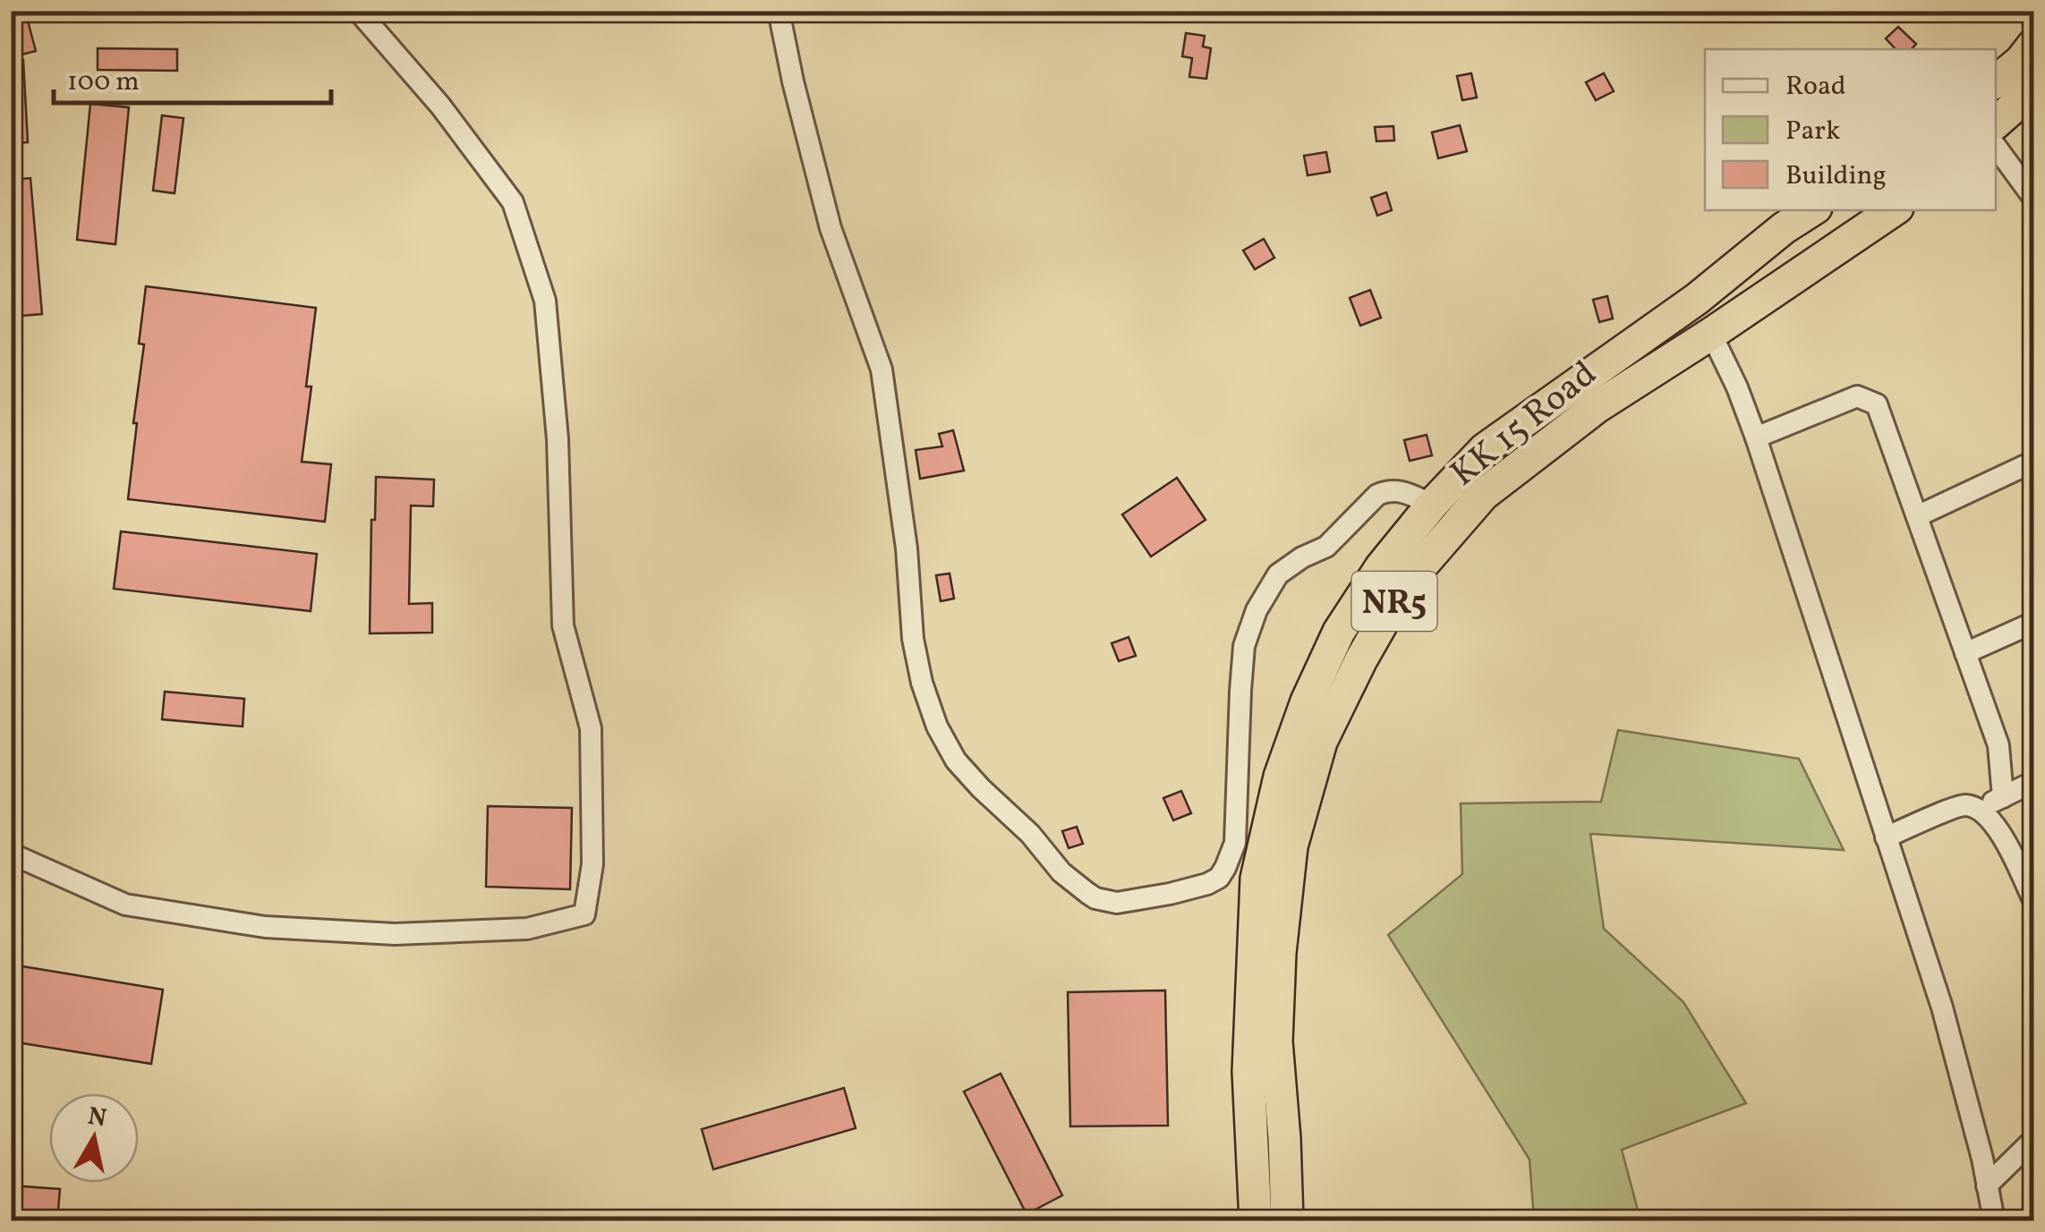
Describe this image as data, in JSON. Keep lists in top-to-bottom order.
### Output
{
  "streets": {
    "highway": ["KK 15 Road", "NR5"]
  },
  "legend": ["Road", "Park", "Building"],
  "scale_bar": "100 m",
  "north": "top"
}
